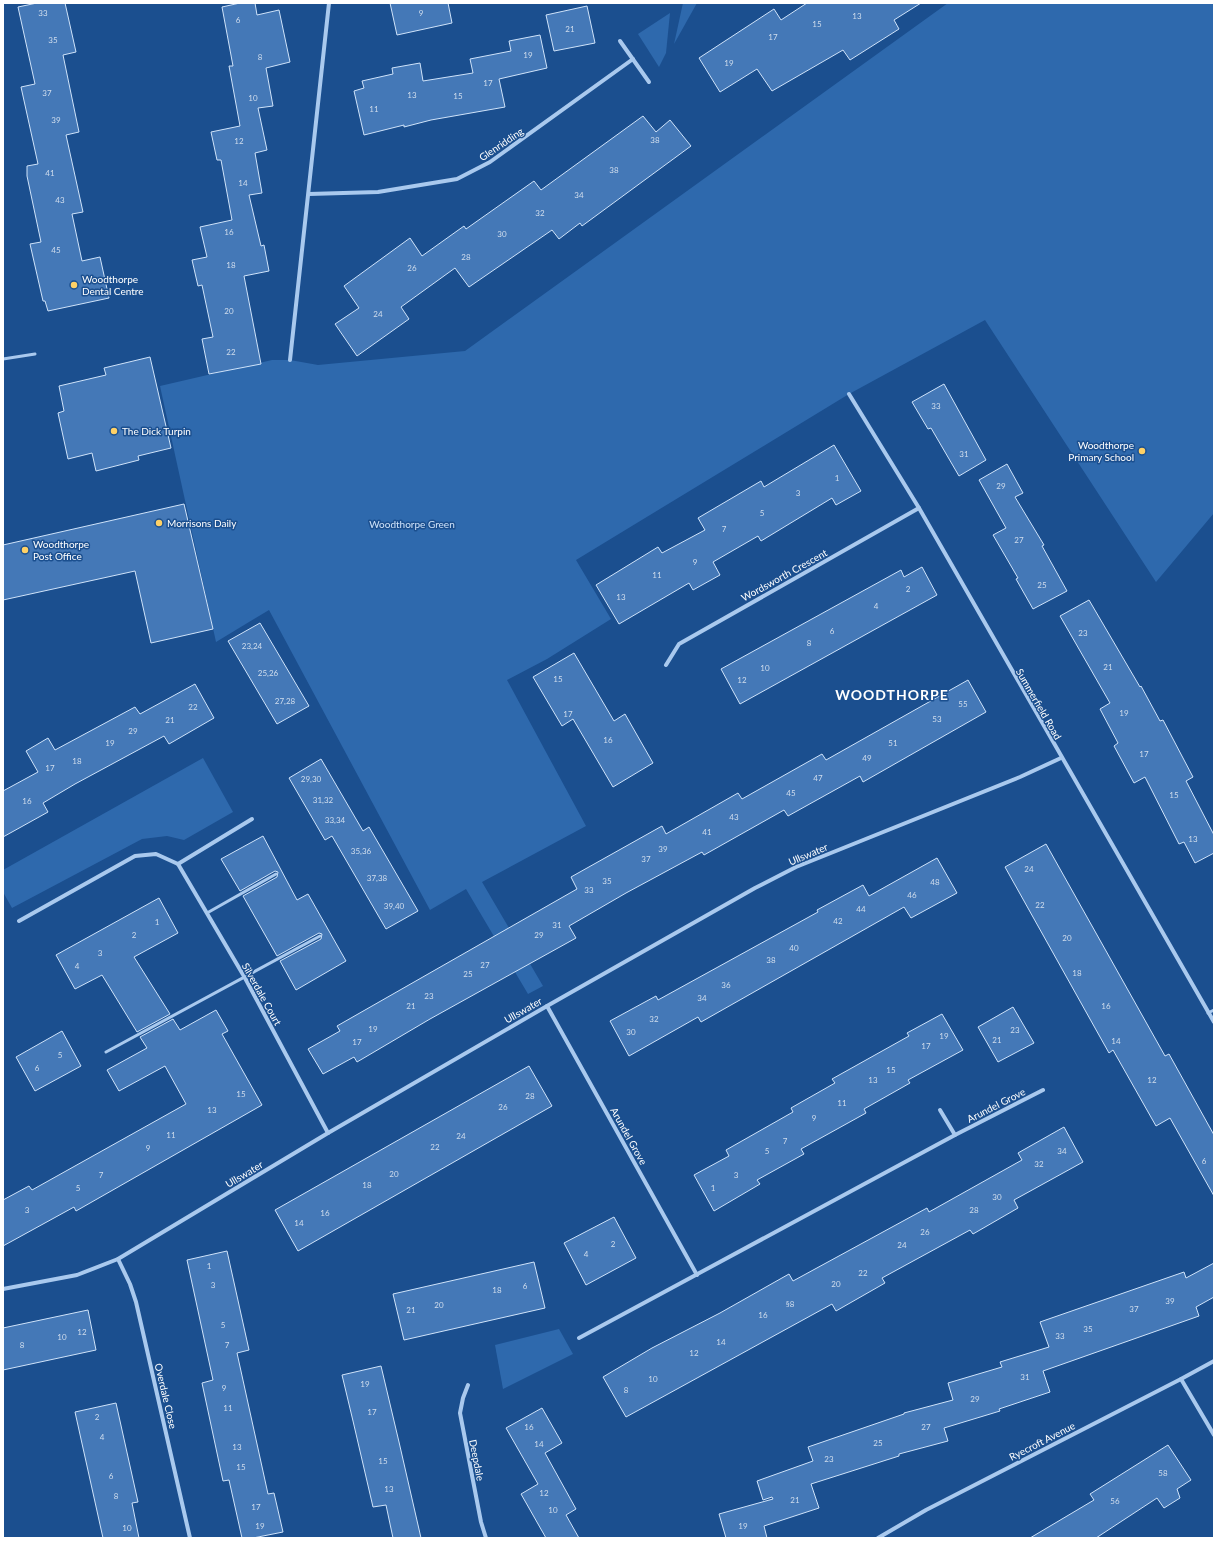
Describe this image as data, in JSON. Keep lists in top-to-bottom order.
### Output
{
  "streets": {
    "street": [
      "Glenridding",
      "Wordsworth Crescent",
      "Summerfield Road",
      "Ullswater",
      "Silverdale Court",
      "Arundel Grove",
      "Overdale Close",
      "Ryecroft Avenue",
      "Deepdale"
    ]
  },
  "crossings": [
    ["Wordsworth Crescent", "Summerfield Road"],
    ["Summerfield Road", "Ullswater"],
    ["Ullswater", "Silverdale Court"],
    ["Ullswater", "Arundel Grove"],
    ["Ullswater", "Overdale Close"]
  ],
  "districts": ["WOODTHORPE"],
  "parks": ["Woodthorpe Green"],
  "places": [
    "Woodthorpe Dental Centre",
    "The Dick Turpin",
    "Woodthorpe Primary School",
    "Morrisons Daily",
    "Woodthorpe Post Office"
  ],
  "house_numbers": [
    "33",
    "9",
    "13",
    "6",
    "15",
    "21",
    "17",
    "35",
    "19",
    "8",
    "19",
    "17",
    "37",
    "13",
    "15",
    "10",
    "11",
    "39",
    "38",
    "12",
    "38",
    "41",
    "14",
    "34",
    "43",
    "32",
    "16",
    "30",
    "45",
    "28",
    "18",
    "26",
    "20",
    "24",
    "22",
    "33",
    "31",
    "1",
    "29",
    "3",
    "5",
    "7",
    "27",
    "9",
    "11",
    "25",
    "2",
    "13",
    "4",
    "6",
    "23",
    "8",
    "23,24",
    "21",
    "10",
    "25,26",
    "15",
    "12",
    "27,28",
    "55",
    "22",
    "19",
    "17",
    "53",
    "21",
    "29",
    "16",
    "19",
    "51",
    "17",
    "49",
    "18",
    "17",
    "47",
    "29,30",
    "45",
    "15",
    "31,32",
    "16",
    "43",
    "33,34",
    "41",
    "13",
    "39",
    "35,36",
    "37",
    "24",
    "37,38",
    "35",
    "48",
    "33",
    "46",
    "22",
    "39,40",
    "44",
    "42",
    "1",
    "31",
    "2",
    "29",
    "20",
    "40",
    "3",
    "38",
    "27",
    "4",
    "18",
    "25",
    "36",
    "23",
    "34",
    "21",
    "16",
    "32",
    "19",
    "23",
    "30",
    "19",
    "21",
    "14",
    "17",
    "17",
    "5",
    "6",
    "15",
    "13",
    "12",
    "15",
    "28",
    "11",
    "26",
    "13",
    "9",
    "11",
    "24",
    "7",
    "22",
    "9",
    "5",
    "34",
    "6",
    "32",
    "20",
    "7",
    "3",
    "18",
    "5",
    "1",
    "30",
    "3",
    "28",
    "16",
    "14",
    "26",
    "2",
    "24",
    "4",
    "1",
    "22",
    "20",
    "3",
    "6",
    "18",
    "39",
    "§8",
    "20",
    "37",
    "21",
    "16",
    "5",
    "35",
    "12",
    "33",
    "10",
    "14",
    "8",
    "7",
    "12",
    "31",
    "10",
    "19",
    "9",
    "8",
    "29",
    "11",
    "17",
    "2",
    "16",
    "27",
    "4",
    "25",
    "14",
    "13",
    "23",
    "15",
    "15",
    "58",
    "6",
    "13",
    "12",
    "8",
    "21",
    "56",
    "17",
    "10",
    "19",
    "19",
    "10"
  ]
}
